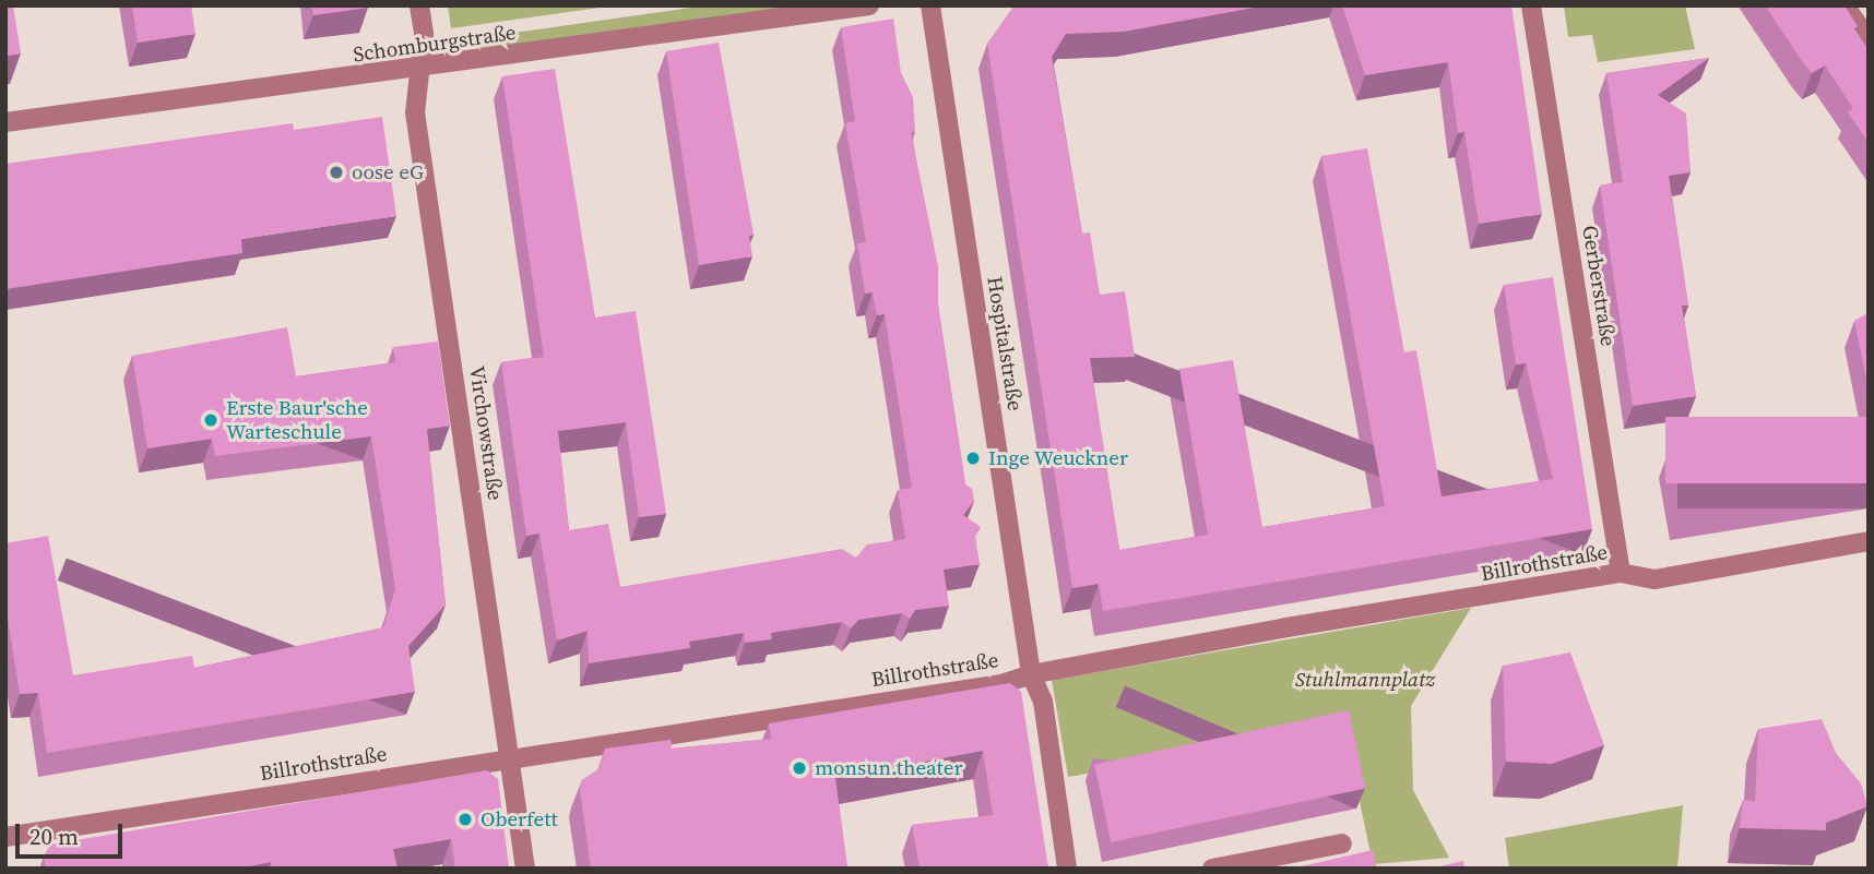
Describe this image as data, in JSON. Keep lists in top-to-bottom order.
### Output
{
  "streets": {
    "street": [
      "Schomburgstraße",
      "Gerberstraße",
      "Hospitalstraße",
      "Virchowstraße",
      "Billrothstraße"
    ]
  },
  "crossings": [
    ["Schomburgstraße", "Virchowstraße"],
    ["Gerberstraße", "Billrothstraße"],
    ["Hospitalstraße", "Billrothstraße"],
    ["Virchowstraße", "Billrothstraße"]
  ],
  "parks": ["Stuhlmannplatz"],
  "places": [
    "oose eG",
    "Erste Baur'sche Warteschule",
    "Inge Weuckner",
    "monsun.theater",
    "Oberfett"
  ],
  "scale_bar": "20 m"
}
